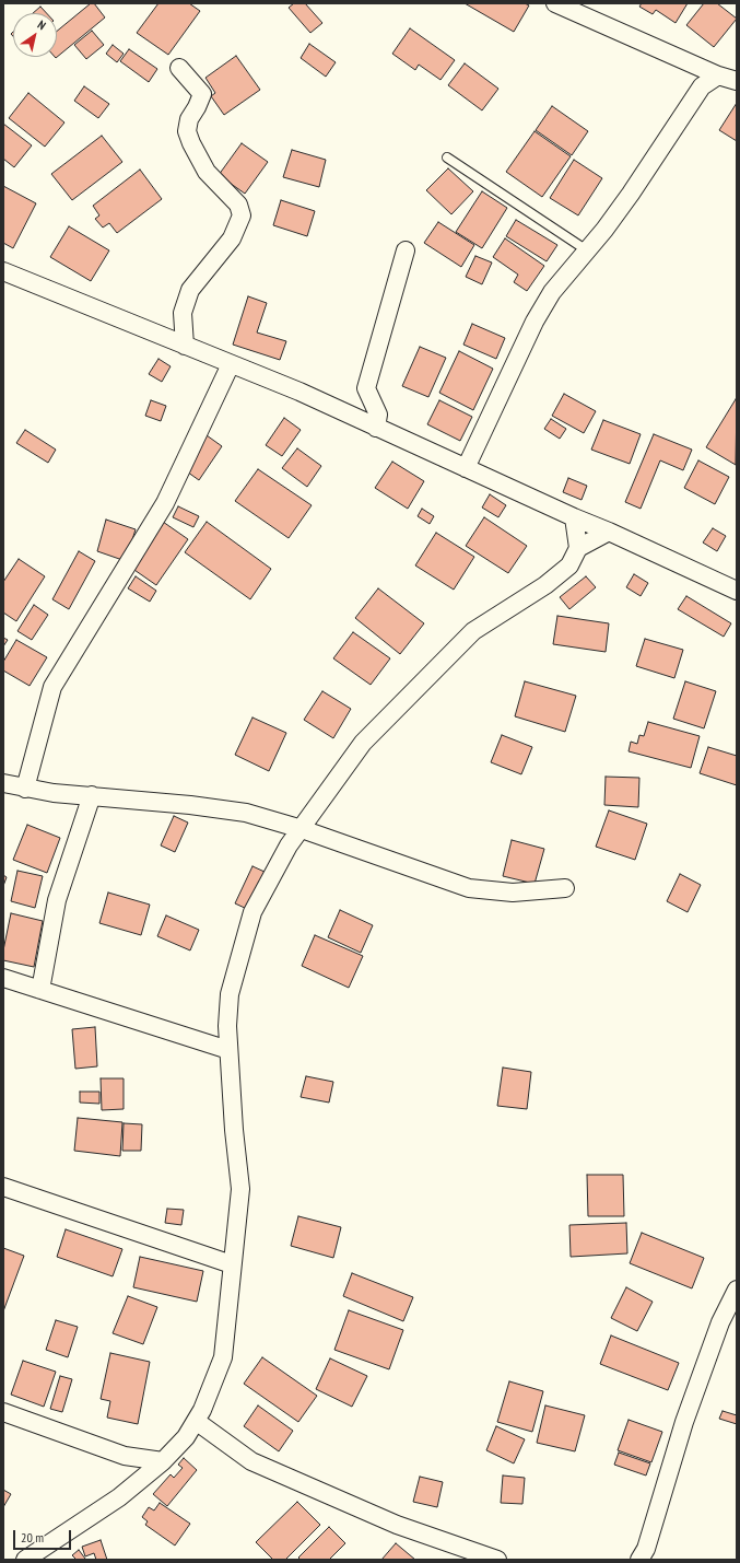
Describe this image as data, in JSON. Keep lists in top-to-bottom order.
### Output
{
  "scale_bar": "20 m",
  "north": "top right"
}
